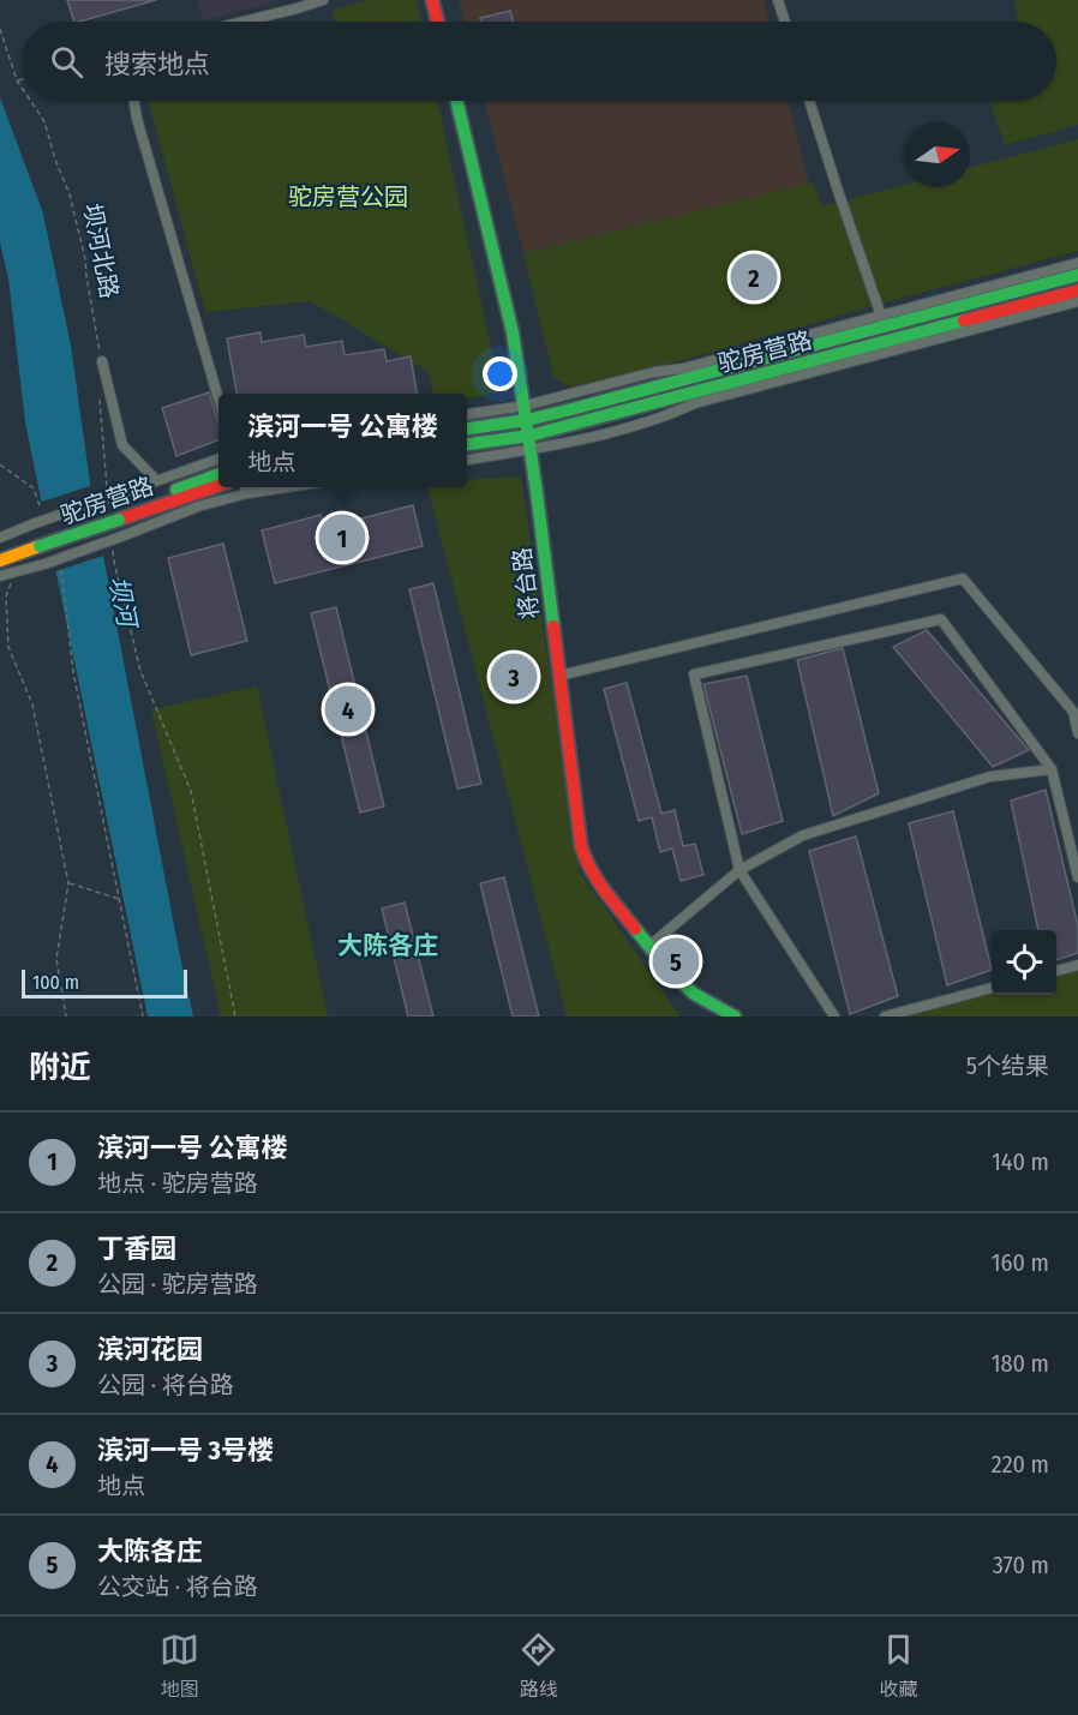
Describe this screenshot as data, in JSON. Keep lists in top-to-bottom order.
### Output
{
  "streets": {
    "street": ["驼房营路", "将台路"],
    "path": ["坝河北路"]
  },
  "crossings": [
    ["驼房营路", "将台路"]
  ],
  "districts": ["大陈各庄"],
  "water": ["坝河"],
  "parks": ["驼房营公园"],
  "scale_bar": "100 m",
  "north": "right",
  "page": {
    "search": "搜索地点",
    "pins": [
      "2",
      "1",
      "3",
      "4",
      "5"
    ],
    "popup": ["滨河一号 公寓楼", "地点"],
    "scale": "100 m",
    "heading": ["附近", "5个结果"],
    "list": [
      {
        "mark": "1",
        "name": "滨河一号 公寓楼",
        "note": "地点 · 驼房营路",
        "value": "140 m"
      },
      {
        "mark": "2",
        "name": "丁香园",
        "note": "公园 · 驼房营路",
        "value": "160 m"
      },
      {
        "mark": "3",
        "name": "滨河花园",
        "note": "公园 · 将台路",
        "value": "180 m"
      },
      {
        "mark": "4",
        "name": "滨河一号 3号楼",
        "note": "地点",
        "value": "220 m"
      },
      {
        "mark": "5",
        "name": "大陈各庄",
        "note": "公交站 · 将台路",
        "value": "370 m"
      }
    ],
    "nav": ["地图", "路线", "收藏"]
  }
}
